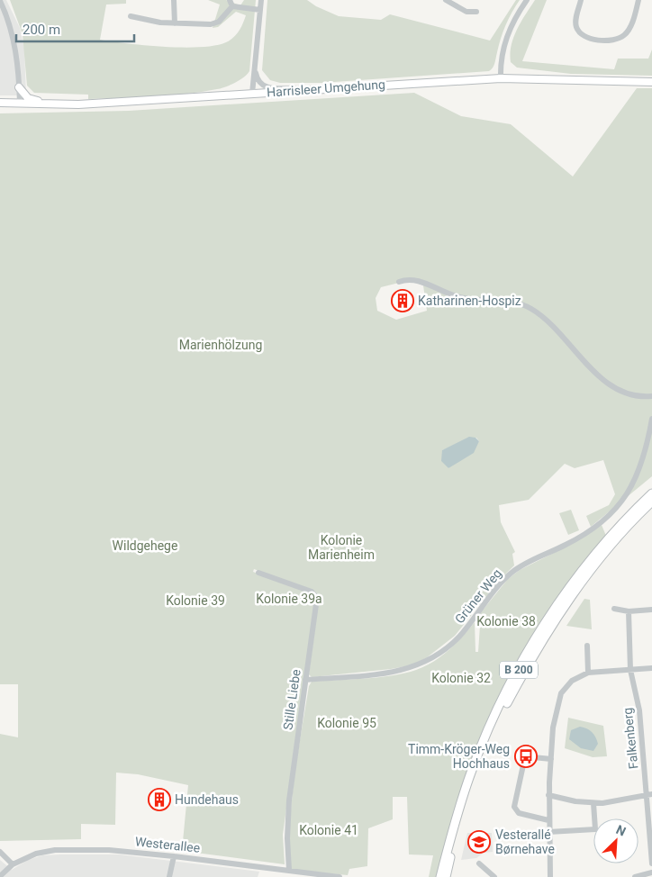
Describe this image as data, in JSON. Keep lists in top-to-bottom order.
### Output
{
  "streets": {
    "highway": ["B 200"],
    "main road": ["Harrisleer Umgehung"],
    "street": [
      "Grüner Weg",
      "Stille Liebe",
      "Falkenberg",
      "Westerallee"
    ]
  },
  "crossings": [
    ["Grüner Weg", "Stille Liebe"],
    ["Stille Liebe", "Westerallee"]
  ],
  "parks": [
    "Marienhölzung",
    "Kolonie Marienheim",
    "Wildgehege",
    "Kolonie 39a",
    "Kolonie 39",
    "Kolonie 38",
    "Kolonie 32",
    "Kolonie 95",
    "Kolonie 41"
  ],
  "places": {
    "building": ["Katharinen-Hospiz", "Hundehaus"],
    "bus stop": ["Timm-Kröger-Weg Hochhaus"],
    "school or university": ["Vesterallé Børnehave"]
  },
  "scale_bar": "200 m",
  "north": "top right"
}
